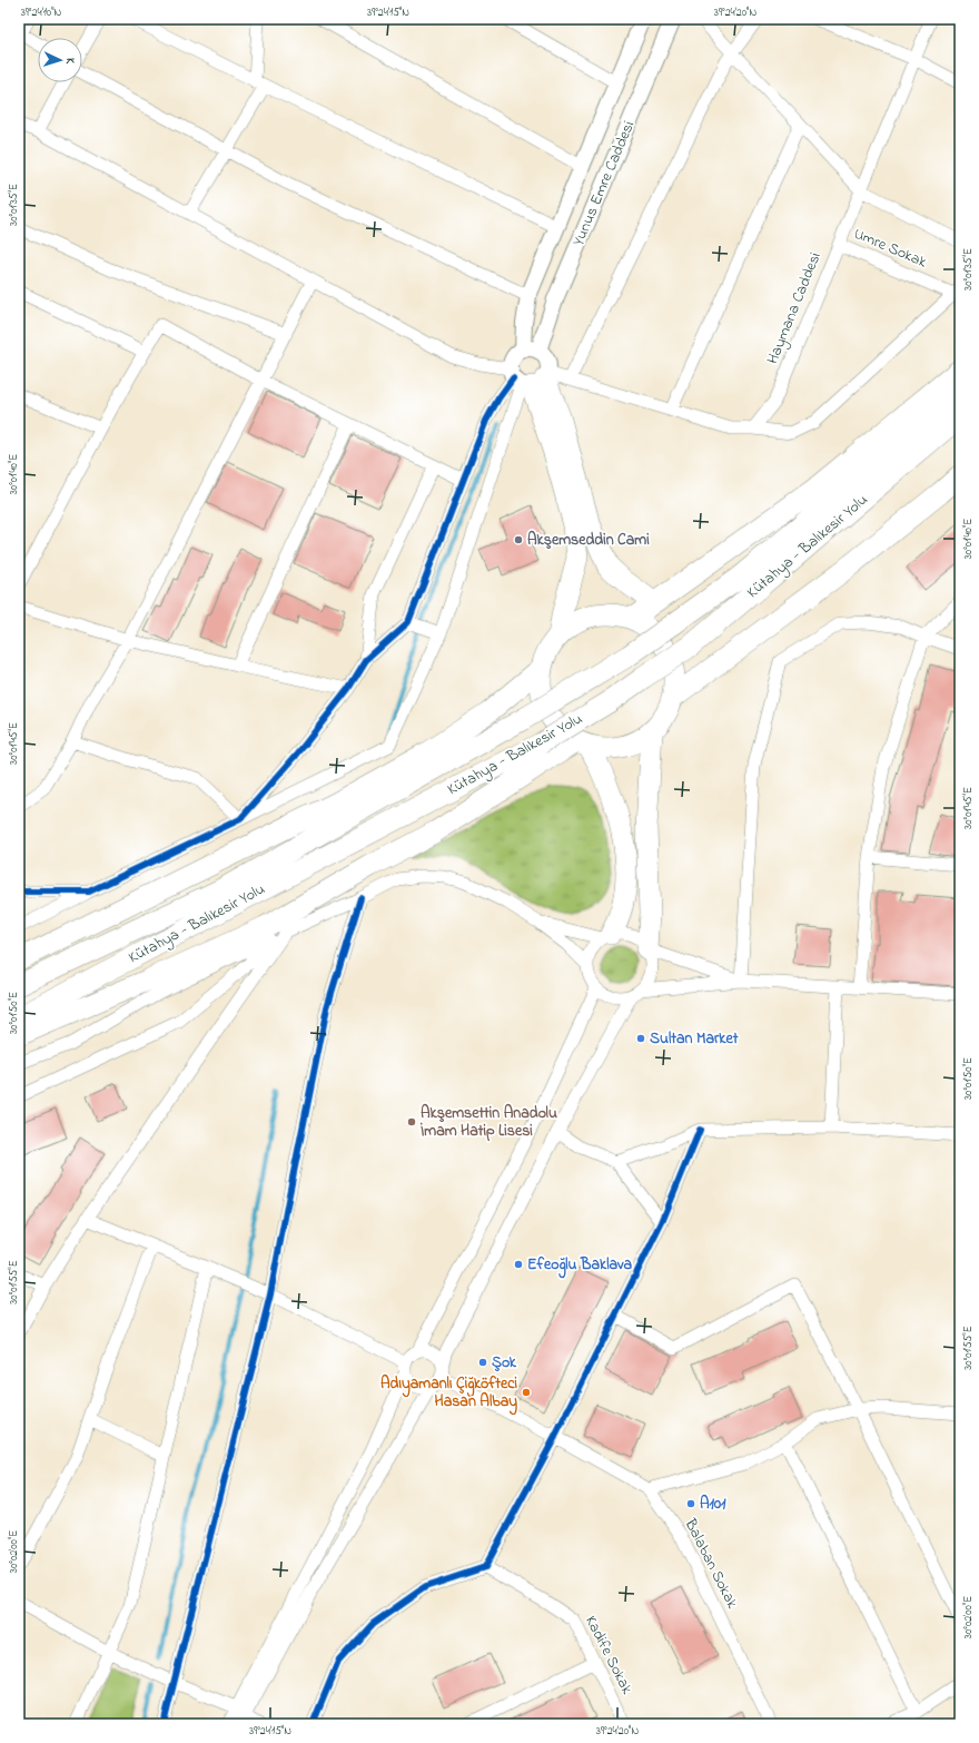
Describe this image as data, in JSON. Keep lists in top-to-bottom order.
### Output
{
  "streets": {
    "highway": ["Kütahya - Balıkesir Yolu"],
    "street": [
      "Yunus Emre Caddesi",
      "Umre Sokak",
      "Haymana Caddesi",
      "Balaban Sokak",
      "Kadife Sokak"
    ]
  },
  "crossings": [
    ["Umre Sokak", "Haymana Caddesi"]
  ],
  "places": [
    "Akşemseddin Cami",
    "Sultan Market",
    "Akşemsettin Anadolu İmam Hatip Lisesi",
    "Efeoğlu Baklava",
    "Şok",
    "Adıyamanlı Çiğköfteci Hasan Albay",
    "A101"
  ],
  "north": "right",
  "coordinates": [
    "39°24'10\"N",
    "39°24'15\"N",
    "39°24'20\"N",
    "30°01'35\"E",
    "30°01'40\"E",
    "30°01'45\"E",
    "30°01'50\"E",
    "30°01'55\"E",
    "30°02'00\"E"
  ]
}
